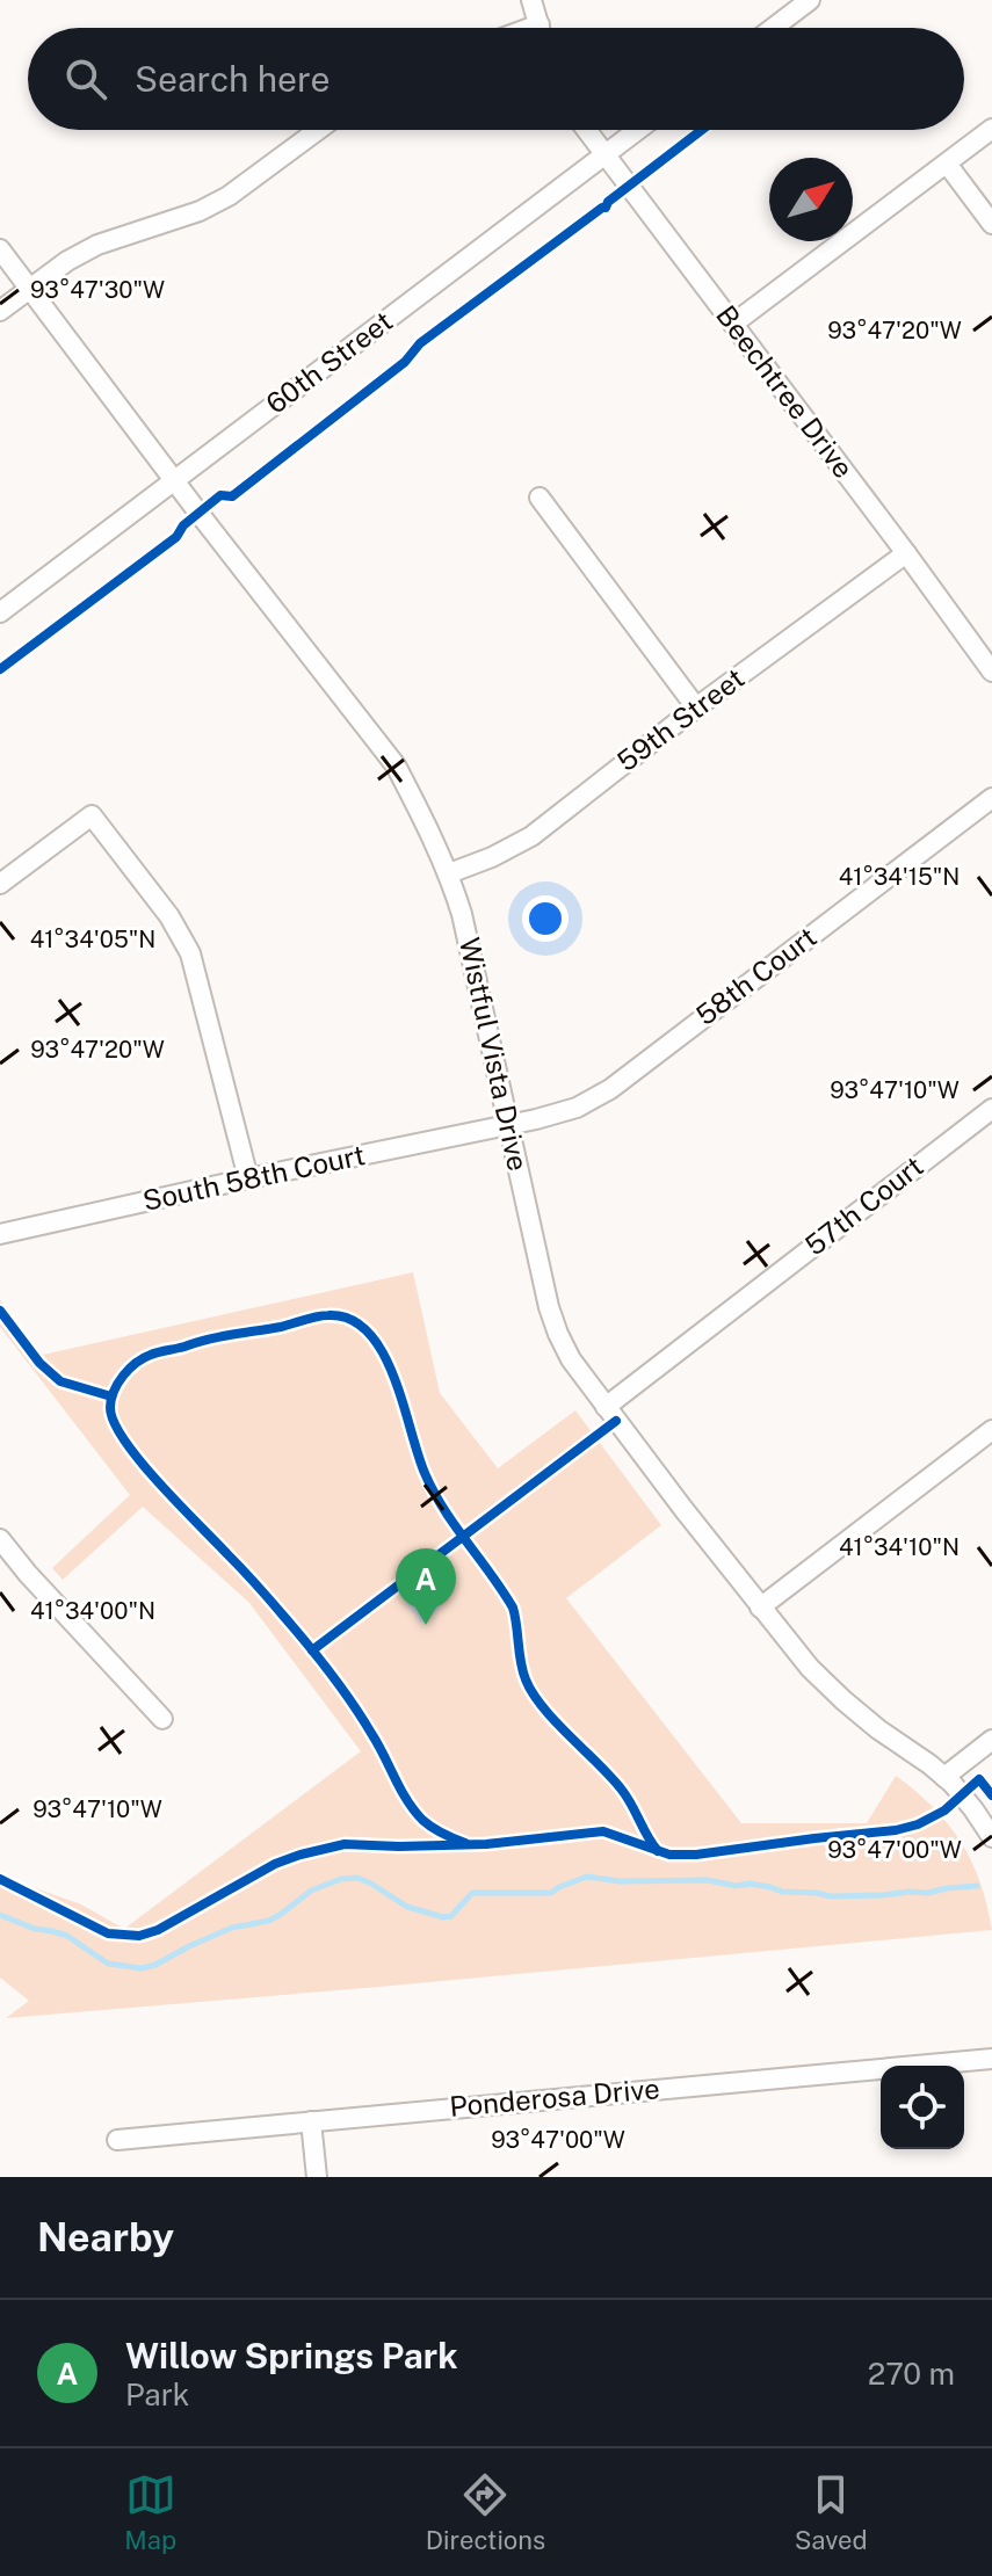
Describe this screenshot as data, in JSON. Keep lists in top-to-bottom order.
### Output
{
  "streets": {
    "street": [
      "60th Street",
      "Beechtree Drive",
      "59th Street",
      "58th Court",
      "Wistful Vista Drive",
      "South 58th Court",
      "57th Court",
      "Ponderosa Drive"
    ]
  },
  "crossings": [
    ["60th Street", "Beechtree Drive"],
    ["60th Street", "Wistful Vista Drive"],
    ["Beechtree Drive", "59th Street"],
    ["59th Street", "Wistful Vista Drive"],
    ["58th Court", "Wistful Vista Drive"],
    ["58th Court", "South 58th Court"],
    ["Wistful Vista Drive", "South 58th Court"],
    ["Wistful Vista Drive", "57th Court"]
  ],
  "north": "top right",
  "page": {
    "search": "Search here",
    "pins": "A",
    "heading": "Nearby",
    "list": [
      {
        "mark": "A",
        "name": "Willow Springs Park",
        "note": "Park",
        "value": "270 m"
      }
    ],
    "nav": ["Map", "Directions", "Saved"]
  },
  "coordinates": [
    "93°47'30\"W",
    "93°47'20\"W",
    "41°34'15\"N",
    "41°34'05\"N",
    "93°47'10\"W",
    "41°34'10\"N",
    "41°34'00\"N",
    "93°47'00\"W"
  ]
}
